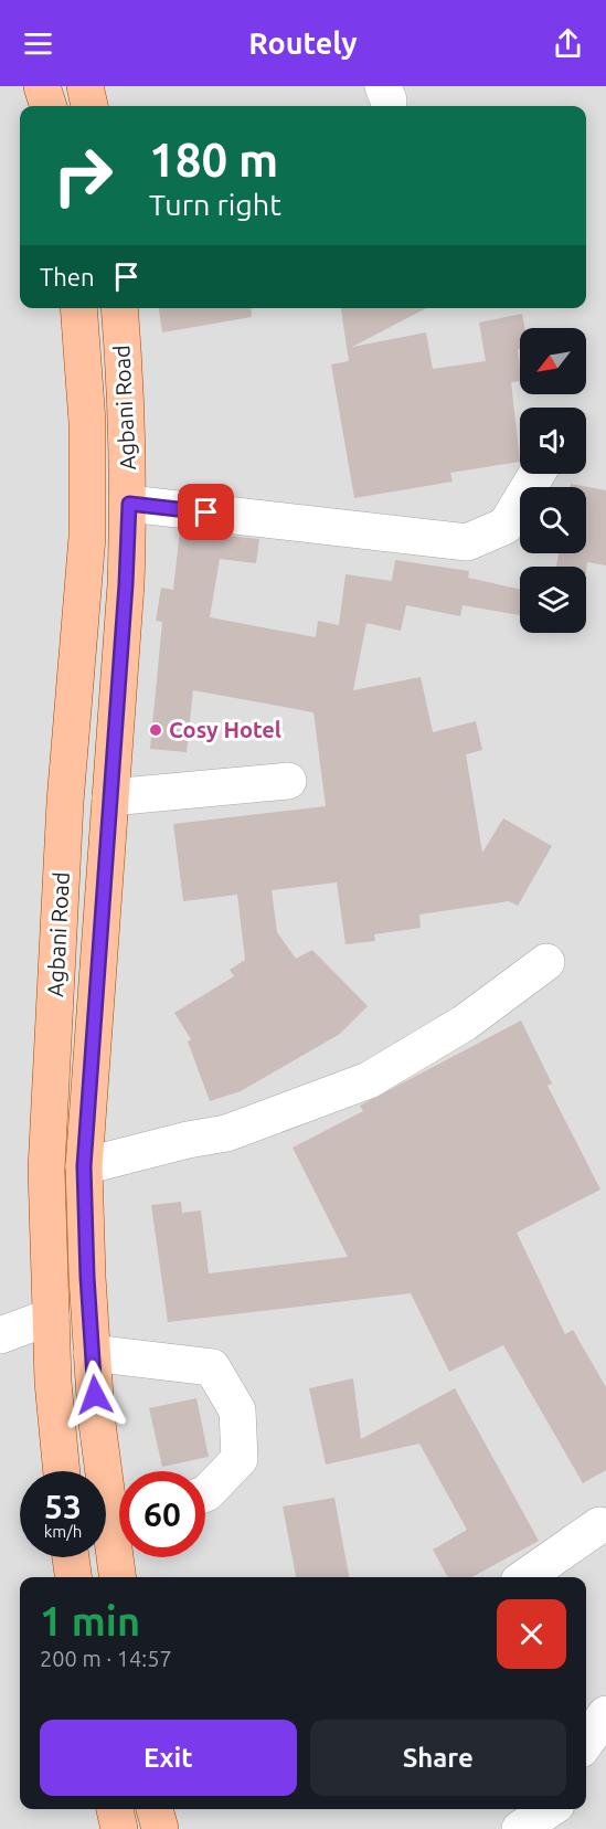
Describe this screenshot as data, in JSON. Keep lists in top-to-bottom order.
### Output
{
  "streets": {
    "main road": ["Agbani Road"]
  },
  "places": ["Cosy Hotel"],
  "north": "bottom left",
  "page": {
    "header": "Routely",
    "turn": ["180 m", "Turn right"],
    "then": "Then",
    "speed": "53 km/h",
    "limit": "60",
    "heading": ["1 min", "200 m · 14:57"],
    "buttons": ["Exit", "Share"]
  }
}
